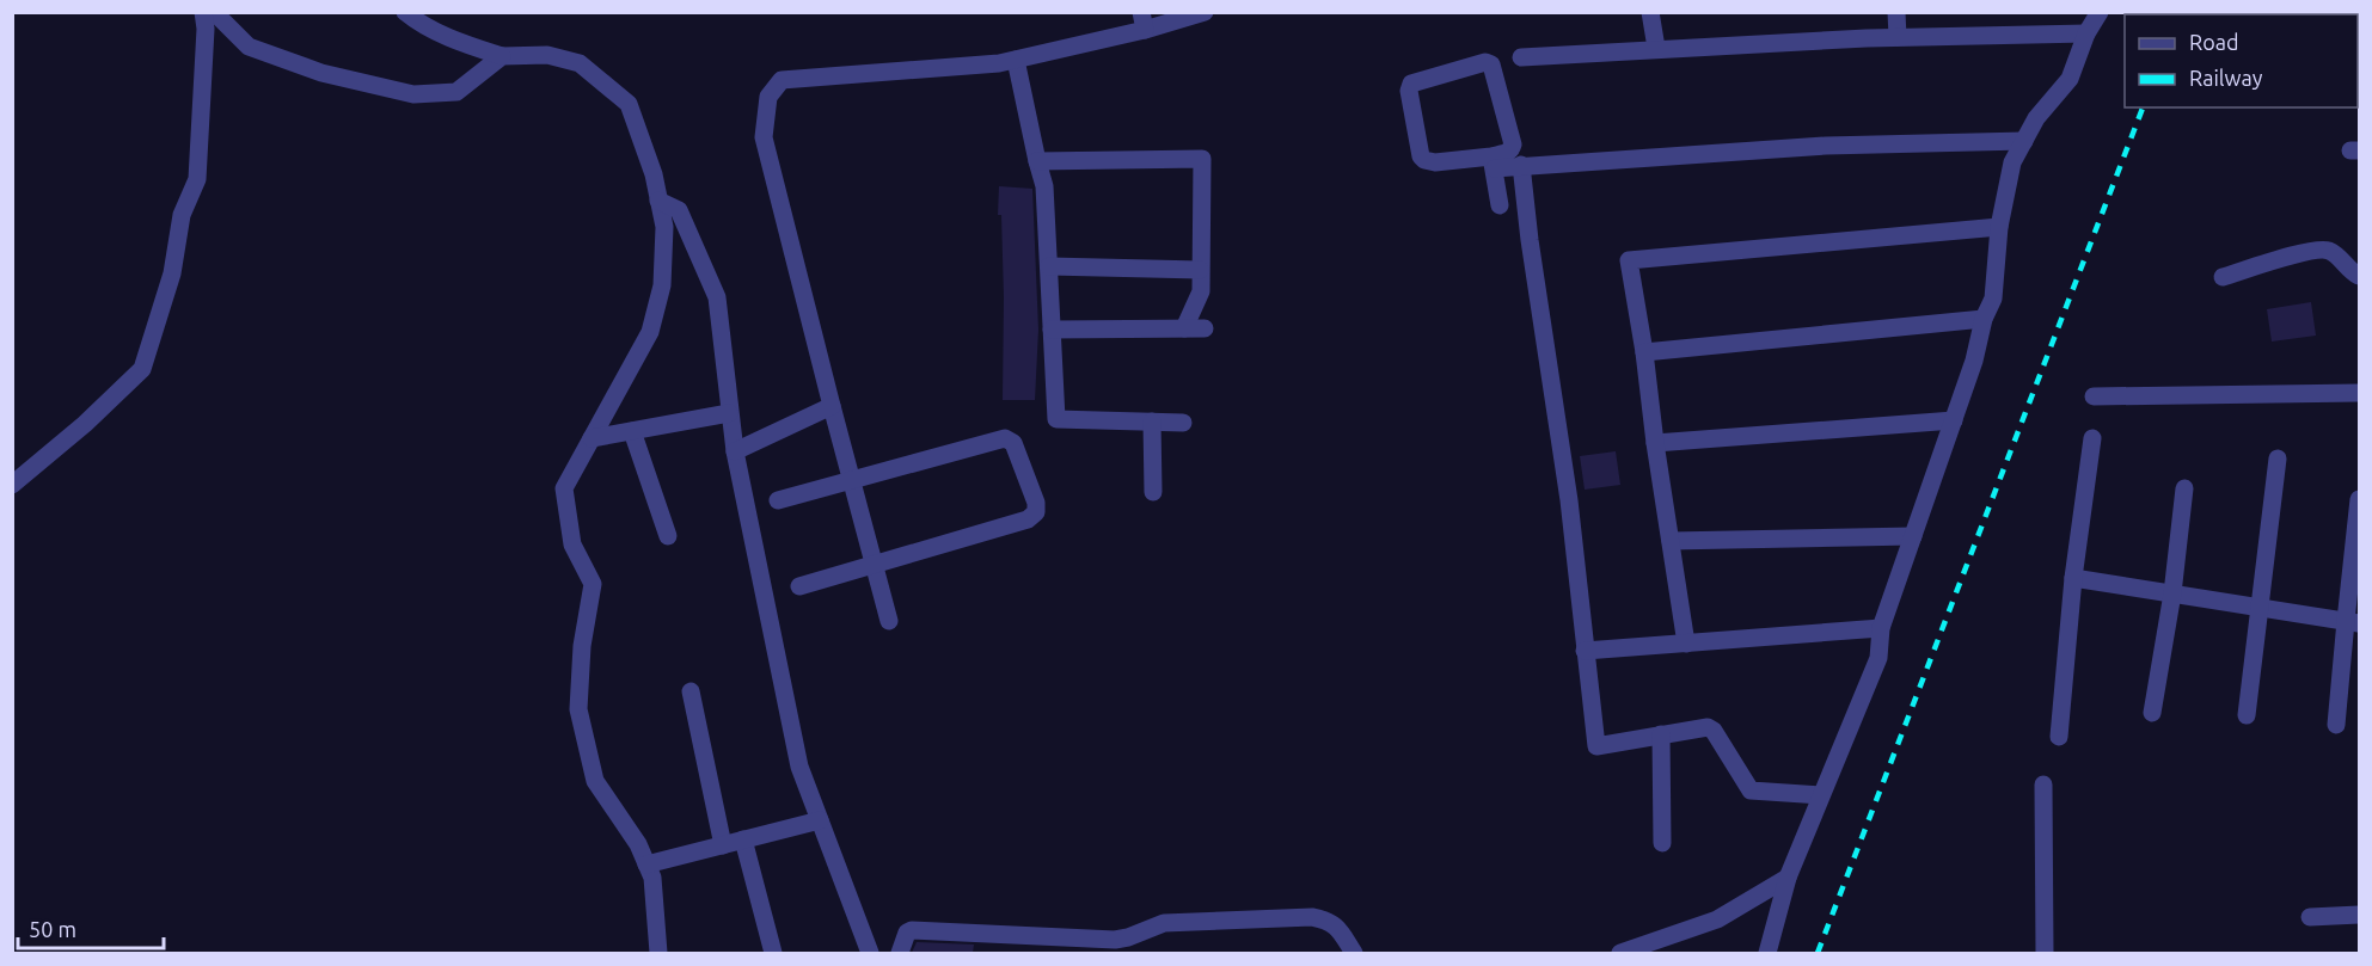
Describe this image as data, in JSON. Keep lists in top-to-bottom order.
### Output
{
  "legend": ["Road", "Railway"],
  "scale_bar": "50 m"
}
